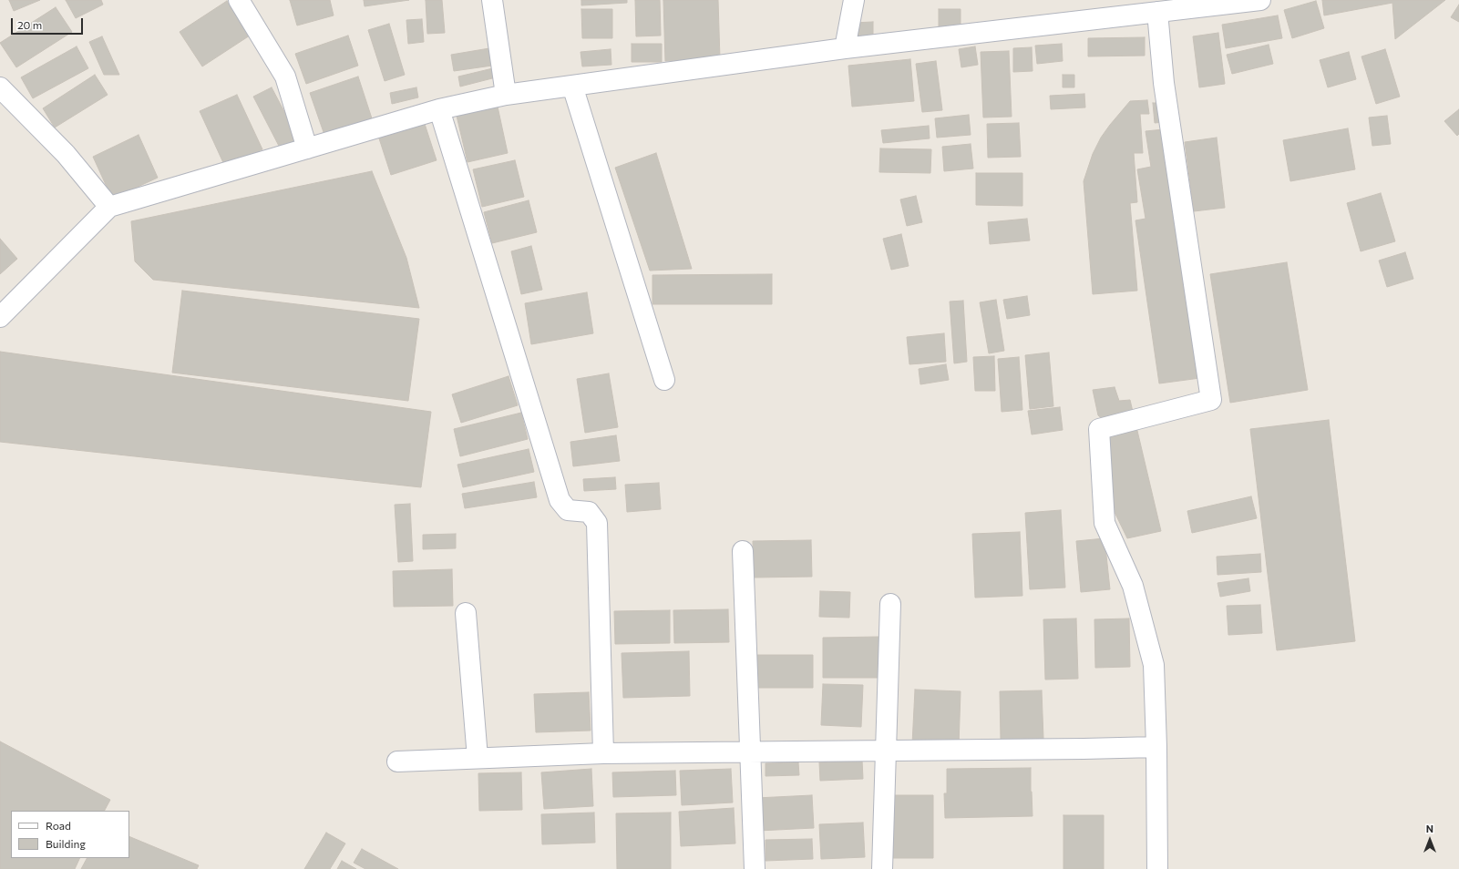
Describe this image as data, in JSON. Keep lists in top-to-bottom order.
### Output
{
  "legend": ["Road", "Building"],
  "scale_bar": "20 m",
  "north": "top"
}
